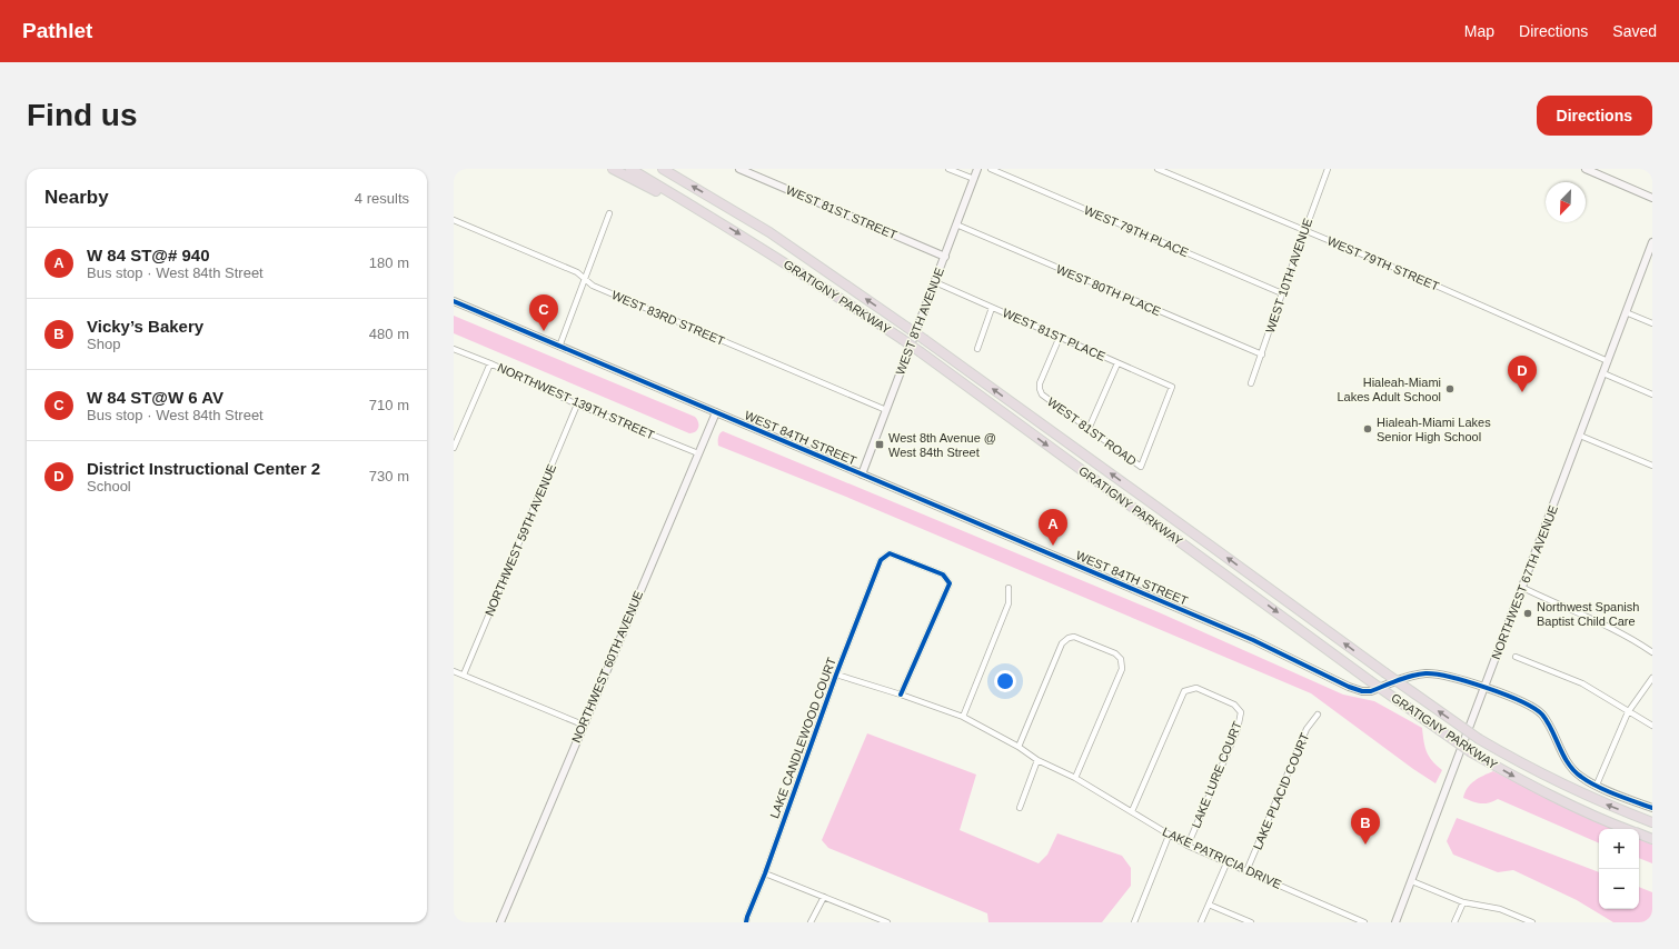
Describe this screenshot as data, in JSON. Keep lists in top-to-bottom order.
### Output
{
  "streets": {
    "highway": ["GRATIGNY PARKWAY"],
    "street": [
      "WEST 81ST STREET",
      "WEST 79TH PLACE",
      "WEST 79TH STREET",
      "WEST 10TH AVENUE",
      "WEST 80TH PLACE",
      "WEST 83RD STREET",
      "WEST 8TH AVENUE",
      "WEST 81ST PLACE",
      "NORTHWEST 139TH STREET",
      "WEST 81ST ROAD",
      "WEST 84TH STREET",
      "NORTHWEST 59TH AVENUE",
      "NORTHWEST 67TH AVENUE",
      "NORTHWEST 60TH AVENUE",
      "LAKE CANDLEWOOD COURT",
      "LAKE LURE COURT",
      "LAKE PLACID COURT",
      "LAKE PATRICIA DRIVE"
    ]
  },
  "crossings": [
    ["WEST 81ST STREET", "WEST 8TH AVENUE"],
    ["WEST 79TH PLACE", "WEST 10TH AVENUE"],
    ["WEST 79TH STREET", "WEST 10TH AVENUE"],
    ["WEST 79TH STREET", "NORTHWEST 67TH AVENUE"],
    ["WEST 10TH AVENUE", "WEST 80TH PLACE"],
    ["WEST 80TH PLACE", "WEST 8TH AVENUE"],
    ["WEST 83RD STREET", "WEST 8TH AVENUE"],
    ["WEST 8TH AVENUE", "WEST 81ST PLACE"],
    ["WEST 8TH AVENUE", "WEST 84TH STREET"],
    ["WEST 81ST PLACE", "WEST 81ST ROAD"],
    ["NORTHWEST 139TH STREET", "NORTHWEST 59TH AVENUE"],
    ["NORTHWEST 139TH STREET", "NORTHWEST 60TH AVENUE"],
    ["WEST 84TH STREET", "NORTHWEST 67TH AVENUE"],
    ["WEST 84TH STREET", "NORTHWEST 60TH AVENUE"],
    ["LAKE CANDLEWOOD COURT", "LAKE PATRICIA DRIVE"],
    ["LAKE LURE COURT", "LAKE PATRICIA DRIVE"],
    ["LAKE PLACID COURT", "LAKE PATRICIA DRIVE"]
  ],
  "places": {
    "other": ["Hialeah-Miami Lakes Adult School", "Hialeah-Miami Lakes Senior High School", "Northwest Spanish Baptist Child Care"],
    "transit": ["West 8th Avenue @ West 84th Street"]
  },
  "north": "bottom left",
  "page": {
    "header": "Pathlet",
    "nav": ["Map", "Directions", "Saved"],
    "buttons": "Directions",
    "title": "Find us",
    "heading": ["Nearby", "4 results"],
    "list": [
      {
        "mark": "A",
        "name": "W 84 ST@# 940",
        "note": "Bus stop · West 84th Street",
        "value": "180 m"
      },
      {
        "mark": "B",
        "name": "Vicky’s Bakery",
        "note": "Shop",
        "value": "480 m"
      },
      {
        "mark": "C",
        "name": "W 84 ST@W 6 AV",
        "note": "Bus stop · West 84th Street",
        "value": "710 m"
      },
      {
        "mark": "D",
        "name": "District Instructional Center 2",
        "note": "School",
        "value": "730 m"
      }
    ],
    "pins": [
      "C",
      "D",
      "A",
      "B"
    ],
    "map_buttons": ["+", "−"]
  }
}
